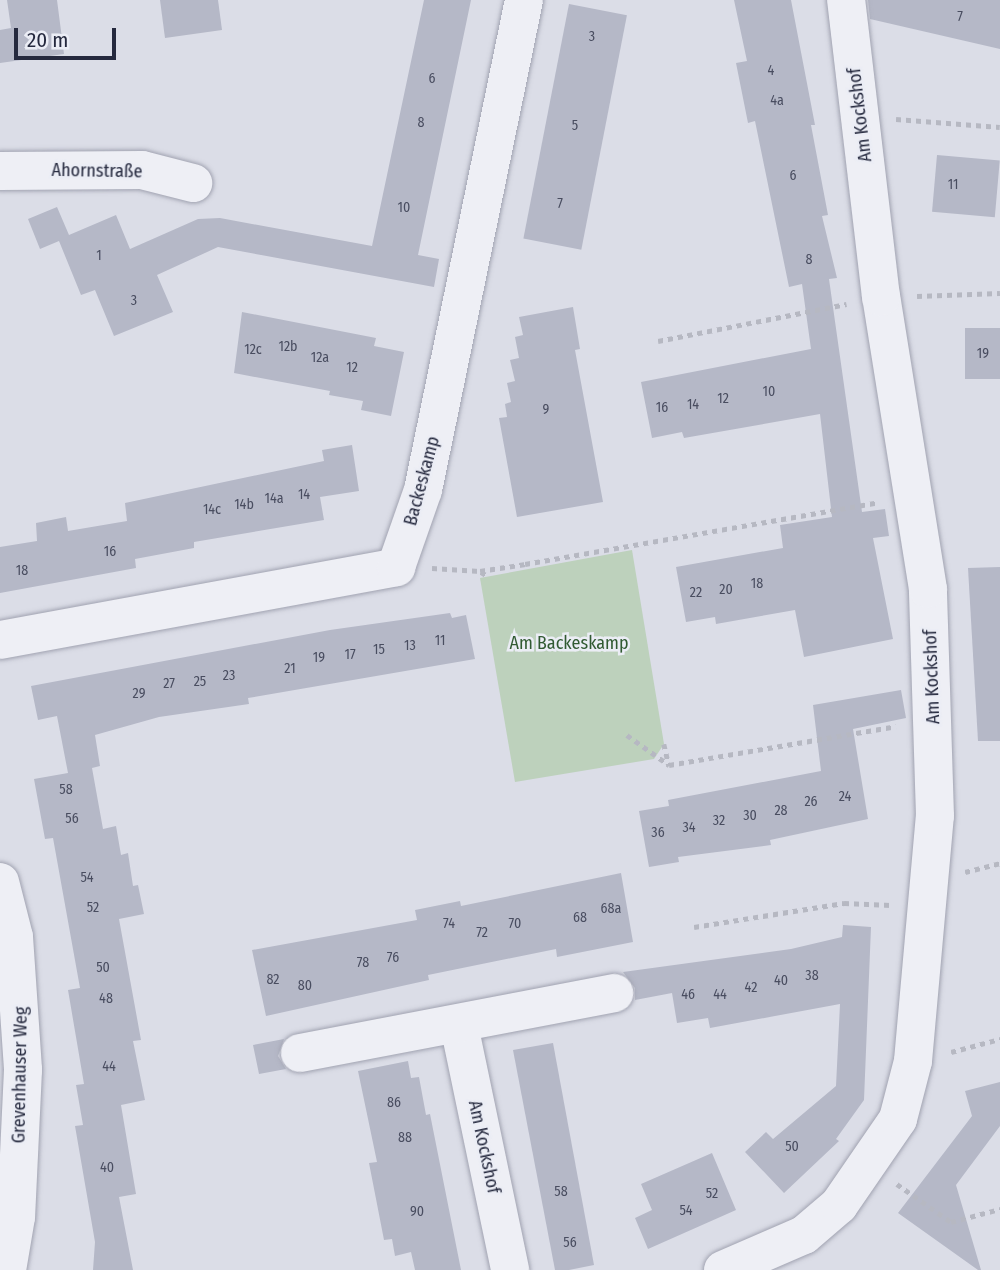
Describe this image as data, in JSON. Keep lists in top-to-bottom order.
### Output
{
  "streets": {
    "street": [
      "Am Kockshof",
      "Ahornstraße",
      "Backeskamp",
      "Grevenhauser Weg"
    ]
  },
  "parks": ["Am Backeskamp"],
  "house_numbers": [
    "7",
    "3",
    "4",
    "6",
    "4a",
    "8",
    "5",
    "6",
    "11",
    "7",
    "10",
    "1",
    "8",
    "3",
    "12b",
    "12c",
    "19",
    "12a",
    "12",
    "10",
    "12",
    "14",
    "16",
    "9",
    "14",
    "14a",
    "14b",
    "14c",
    "16",
    "18",
    "18",
    "20",
    "22",
    "11",
    "13",
    "15",
    "17",
    "19",
    "21",
    "23",
    "25",
    "27",
    "29",
    "58",
    "24",
    "26",
    "28",
    "30",
    "56",
    "32",
    "34",
    "36",
    "54",
    "52",
    "68a",
    "68",
    "74",
    "70",
    "72",
    "76",
    "78",
    "50",
    "38",
    "82",
    "40",
    "80",
    "42",
    "46",
    "44",
    "48",
    "44",
    "86",
    "88",
    "50",
    "40",
    "58",
    "52",
    "54",
    "90",
    "56"
  ],
  "scale_bar": "20 m"
}
